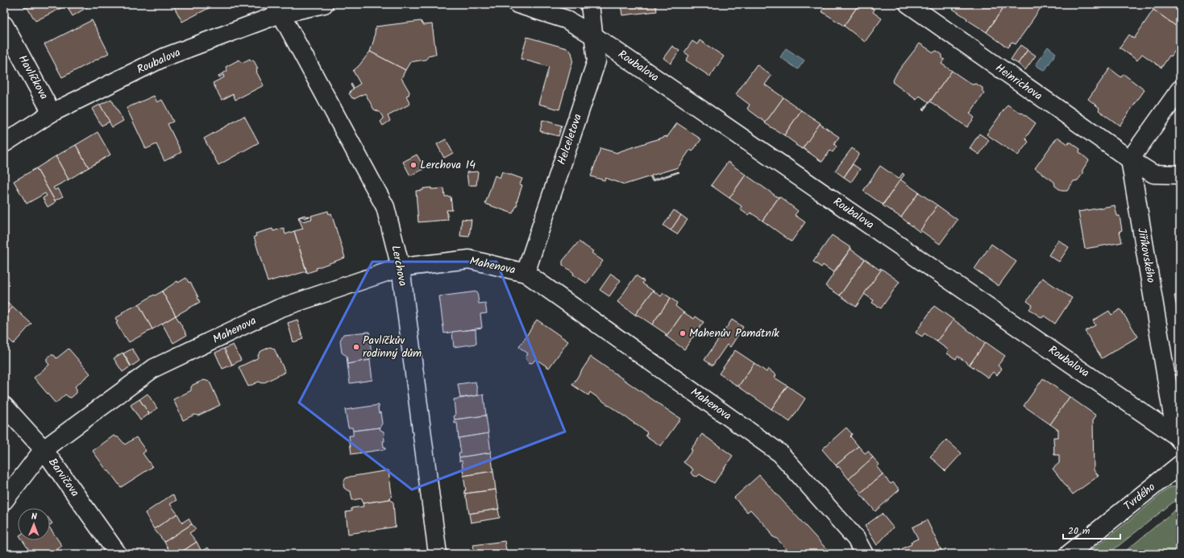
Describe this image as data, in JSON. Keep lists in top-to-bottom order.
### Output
{
  "streets": {
    "street": [
      "Roubalova",
      "Havlíčkova",
      "Heinrichova",
      "Helceletova",
      "Jiříkovského",
      "Lerchova",
      "Mahenova",
      "Barvičova",
      "Tvrdého"
    ]
  },
  "crossings": [
    ["Roubalova", "Havlíčkova"],
    ["Roubalova", "Helceletova"],
    ["Roubalova", "Jiříkovského"],
    ["Roubalova", "Lerchova"],
    ["Heinrichova", "Jiříkovského"],
    ["Helceletova", "Mahenova"],
    ["Lerchova", "Mahenova"],
    ["Mahenova", "Barvičova"]
  ],
  "places": ["Lerchova 14", "Mahenův Památník", "Pavlíčkův rodinný dům"],
  "scale_bar": "20 m",
  "north": "top"
}
